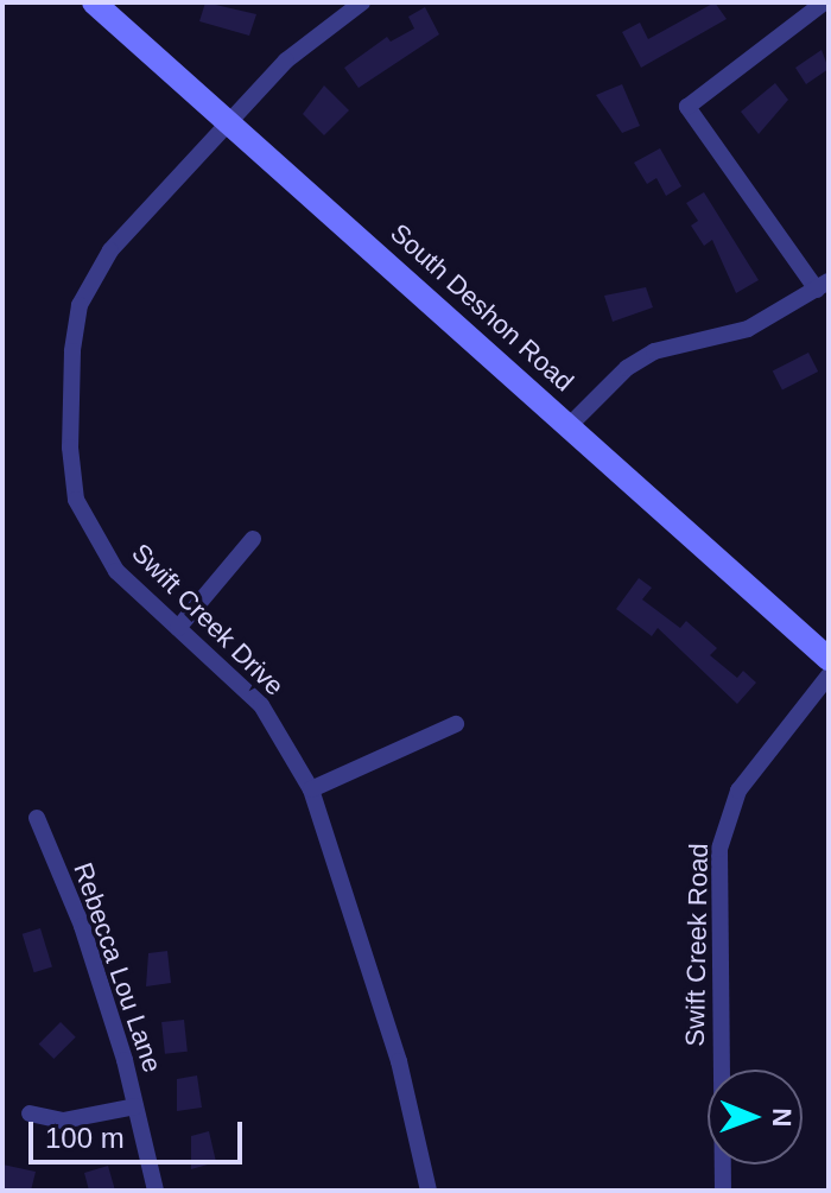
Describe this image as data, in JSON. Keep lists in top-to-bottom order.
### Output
{
  "streets": {
    "street": [
      "South Deshon Road",
      "Swift Creek Drive",
      "Swift Creek Road",
      "Rebecca Lou Lane"
    ]
  },
  "crossings": [
    ["South Deshon Road", "Swift Creek Drive"]
  ],
  "scale_bar": "100 m",
  "north": "right"
}
